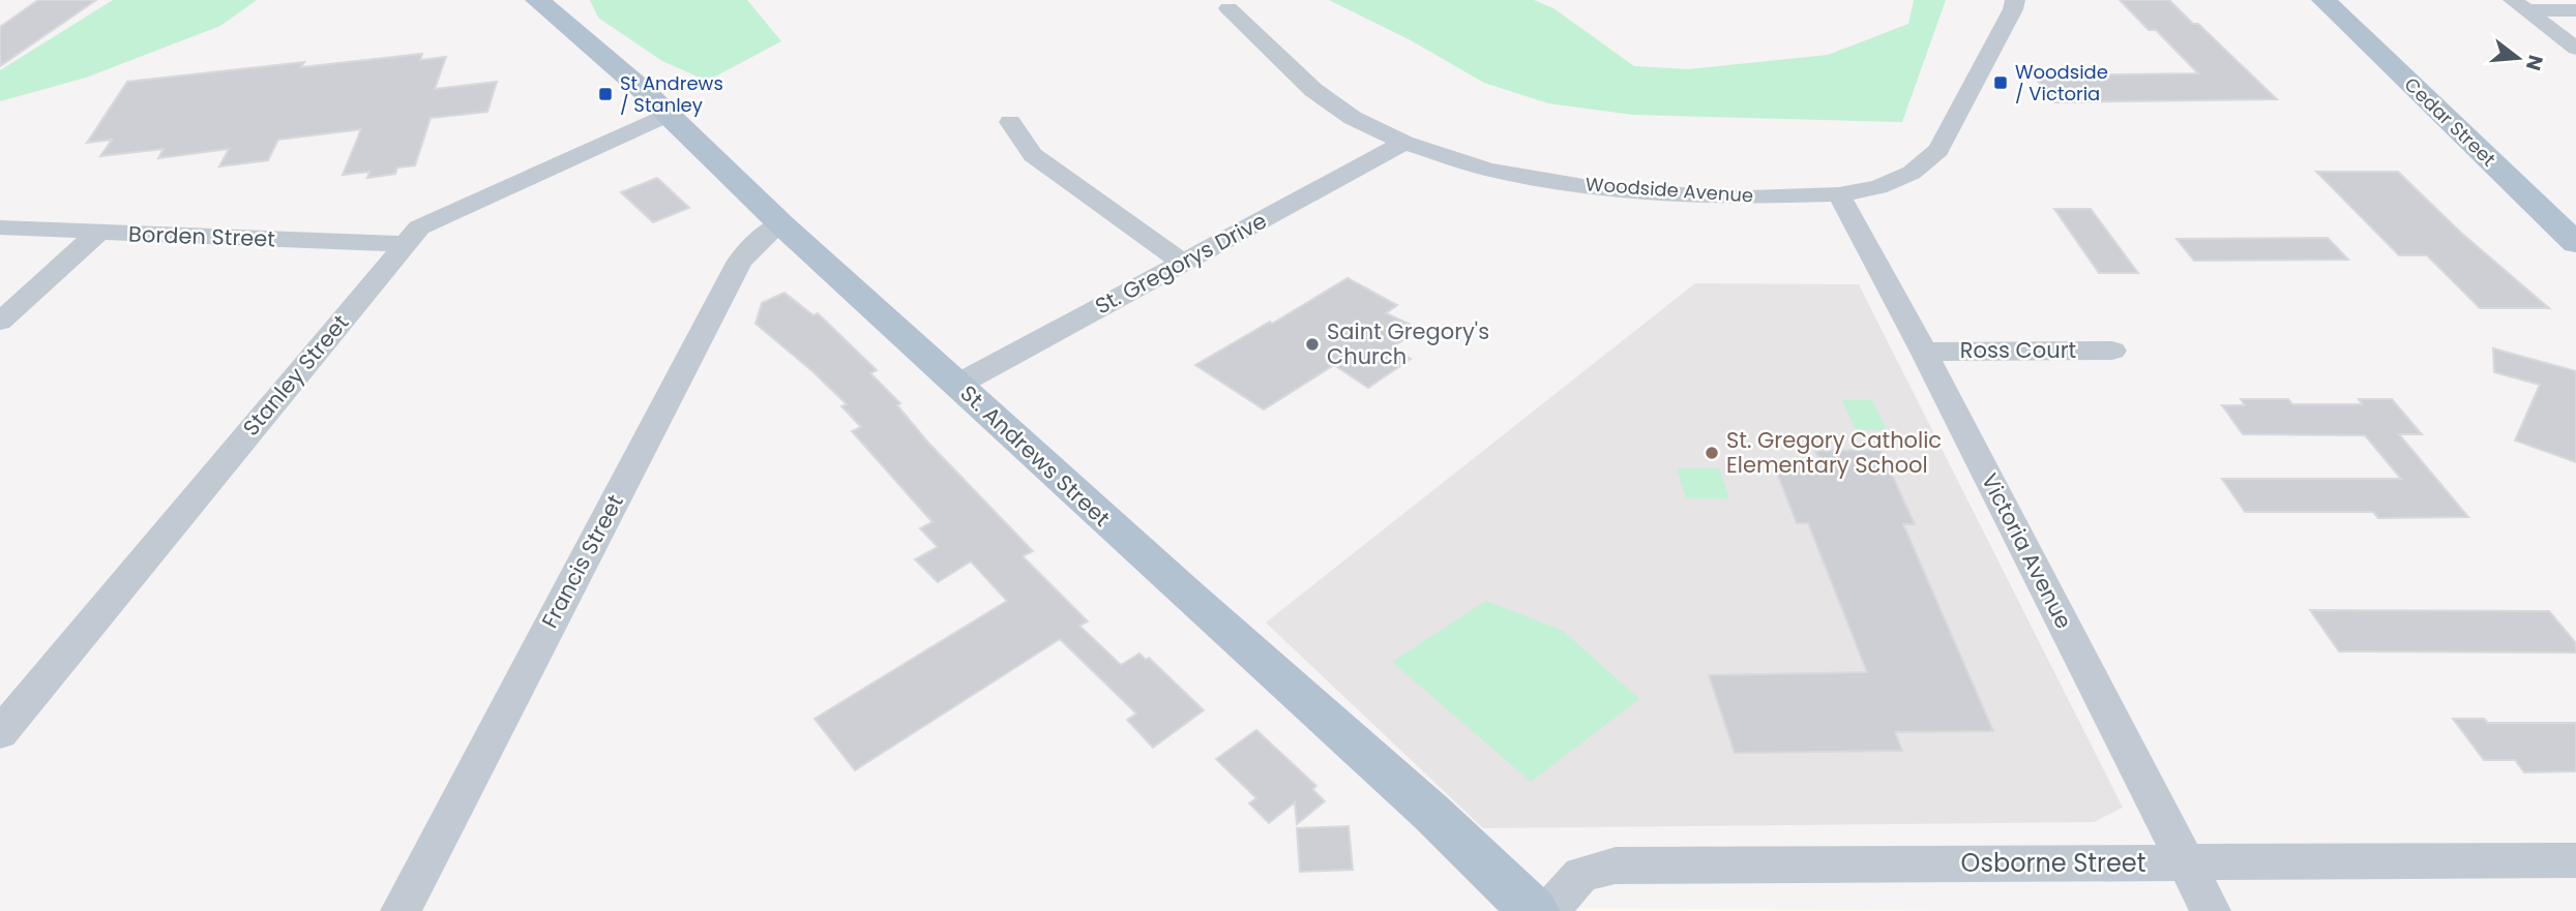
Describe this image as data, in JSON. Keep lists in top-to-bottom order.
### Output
{
  "streets": {
    "main road": ["Cedar Street", "St. Andrews Street"],
    "street": [
      "Woodside Avenue",
      "Borden Street",
      "St. Gregorys Drive",
      "Ross Court",
      "Stanley Street",
      "Victoria Avenue",
      "Francis Street",
      "Osborne Street"
    ]
  },
  "crossings": [
    ["Woodside Avenue", "St. Gregorys Drive"],
    ["Woodside Avenue", "Victoria Avenue"],
    ["Borden Street", "Stanley Street"],
    ["St. Gregorys Drive", "St. Andrews Street"],
    ["Ross Court", "Victoria Avenue"],
    ["Stanley Street", "St. Andrews Street"],
    ["St. Andrews Street", "Francis Street"],
    ["Victoria Avenue", "Osborne Street"]
  ],
  "places": {
    "transit": ["Woodside / Victoria", "St Andrews / Stanley"],
    "other": ["Saint Gregory's Church", "St. Gregory Catholic Elementary School"]
  },
  "north": "right"
}
